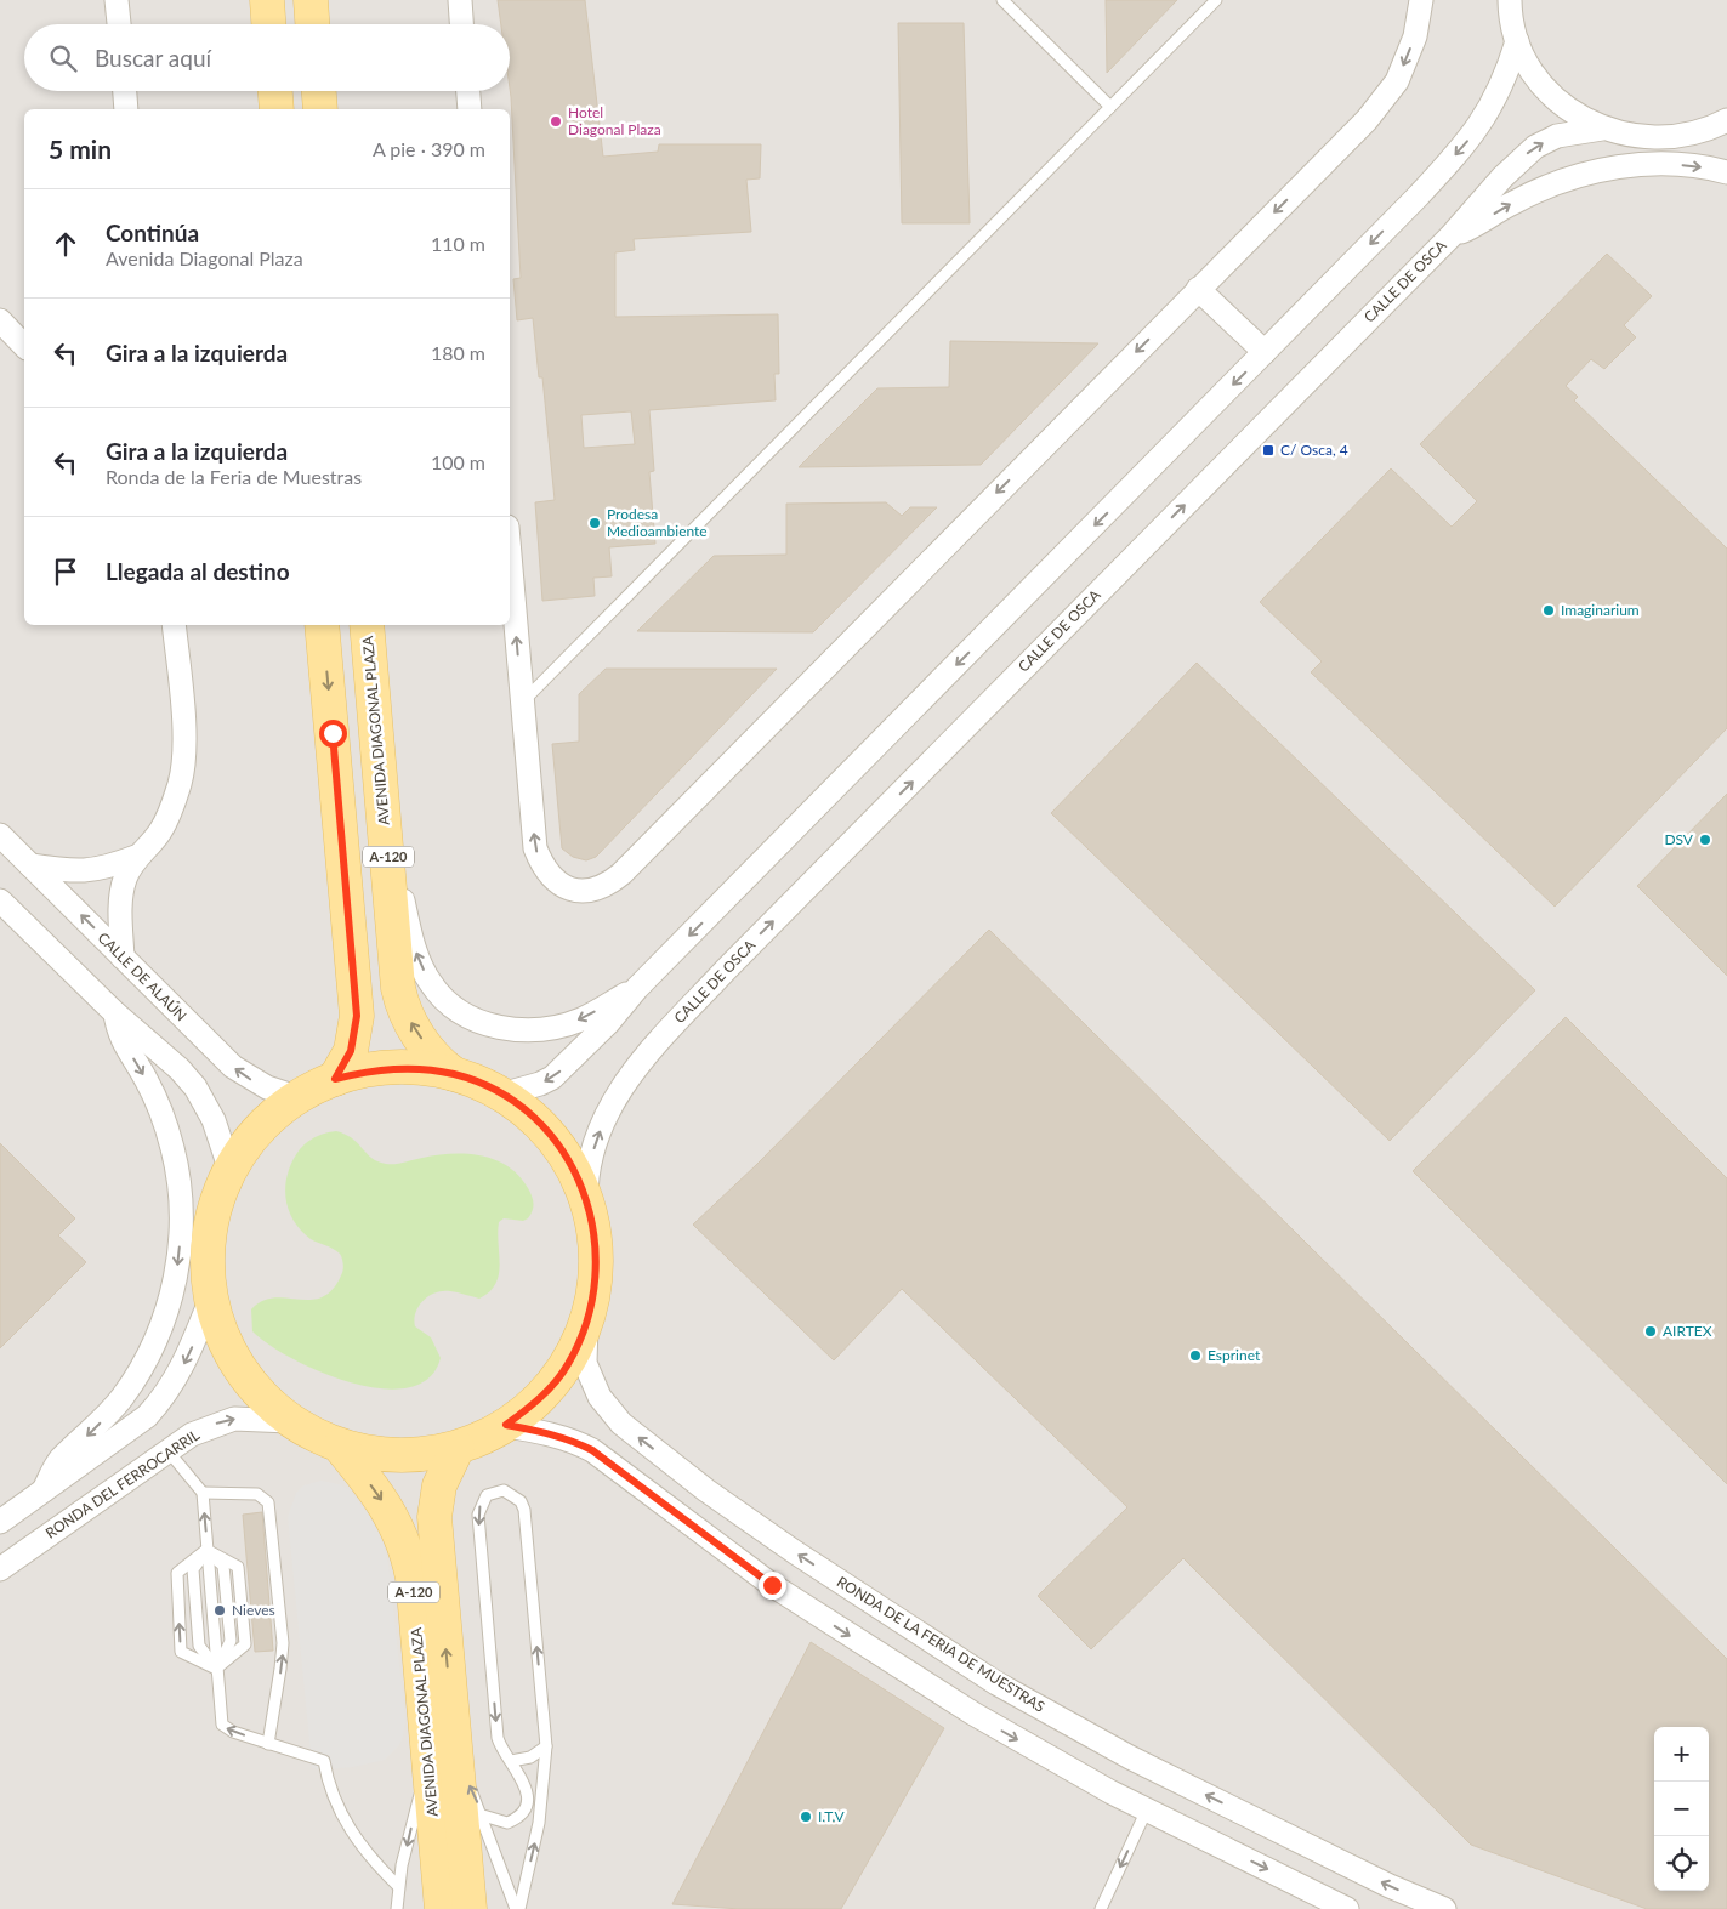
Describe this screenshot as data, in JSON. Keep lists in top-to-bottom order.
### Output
{
  "streets": {
    "main road": ["AVENIDA DIAGONAL PLAZA", "A-120"],
    "street": [
      "CALLE DE OSCA",
      "CALLE DE ALAÚN",
      "RONDA DEL FERROCARRIL",
      "RONDA DE LA FERIA DE MUESTRAS"
    ]
  },
  "crossings": [
    ["CALLE DE OSCA", "A-120"],
    ["AVENIDA DIAGONAL PLAZA", "A-120"],
    ["A-120", "CALLE DE ALAÚN"],
    ["A-120", "RONDA DEL FERROCARRIL"],
    ["A-120", "RONDA DE LA FERIA DE MUESTRAS"]
  ],
  "one_way": ["RONDA DEL FERROCARRIL"],
  "places": {
    "other": [
      "Hotel Diagonal Plaza",
      "Prodesa Medioambiente",
      "Imaginarium",
      "DSV",
      "AIRTEX",
      "Esprinet",
      "Nieves",
      "I.T.V"
    ],
    "transit": ["C/ Osca, 4"]
  },
  "page": {
    "search": "Buscar aquí",
    "heading": ["5 min", "A pie · 390 m"],
    "list": [
      ["Continúa", "Avenida Diagonal Plaza", "110 m"],
      ["Gira a la izquierda", "180 m"],
      ["Gira a la izquierda", "Ronda de la Feria de Muestras", "100 m"],
      "Llegada al destino"
    ],
    "map_buttons": ["+", "−"]
  }
}
